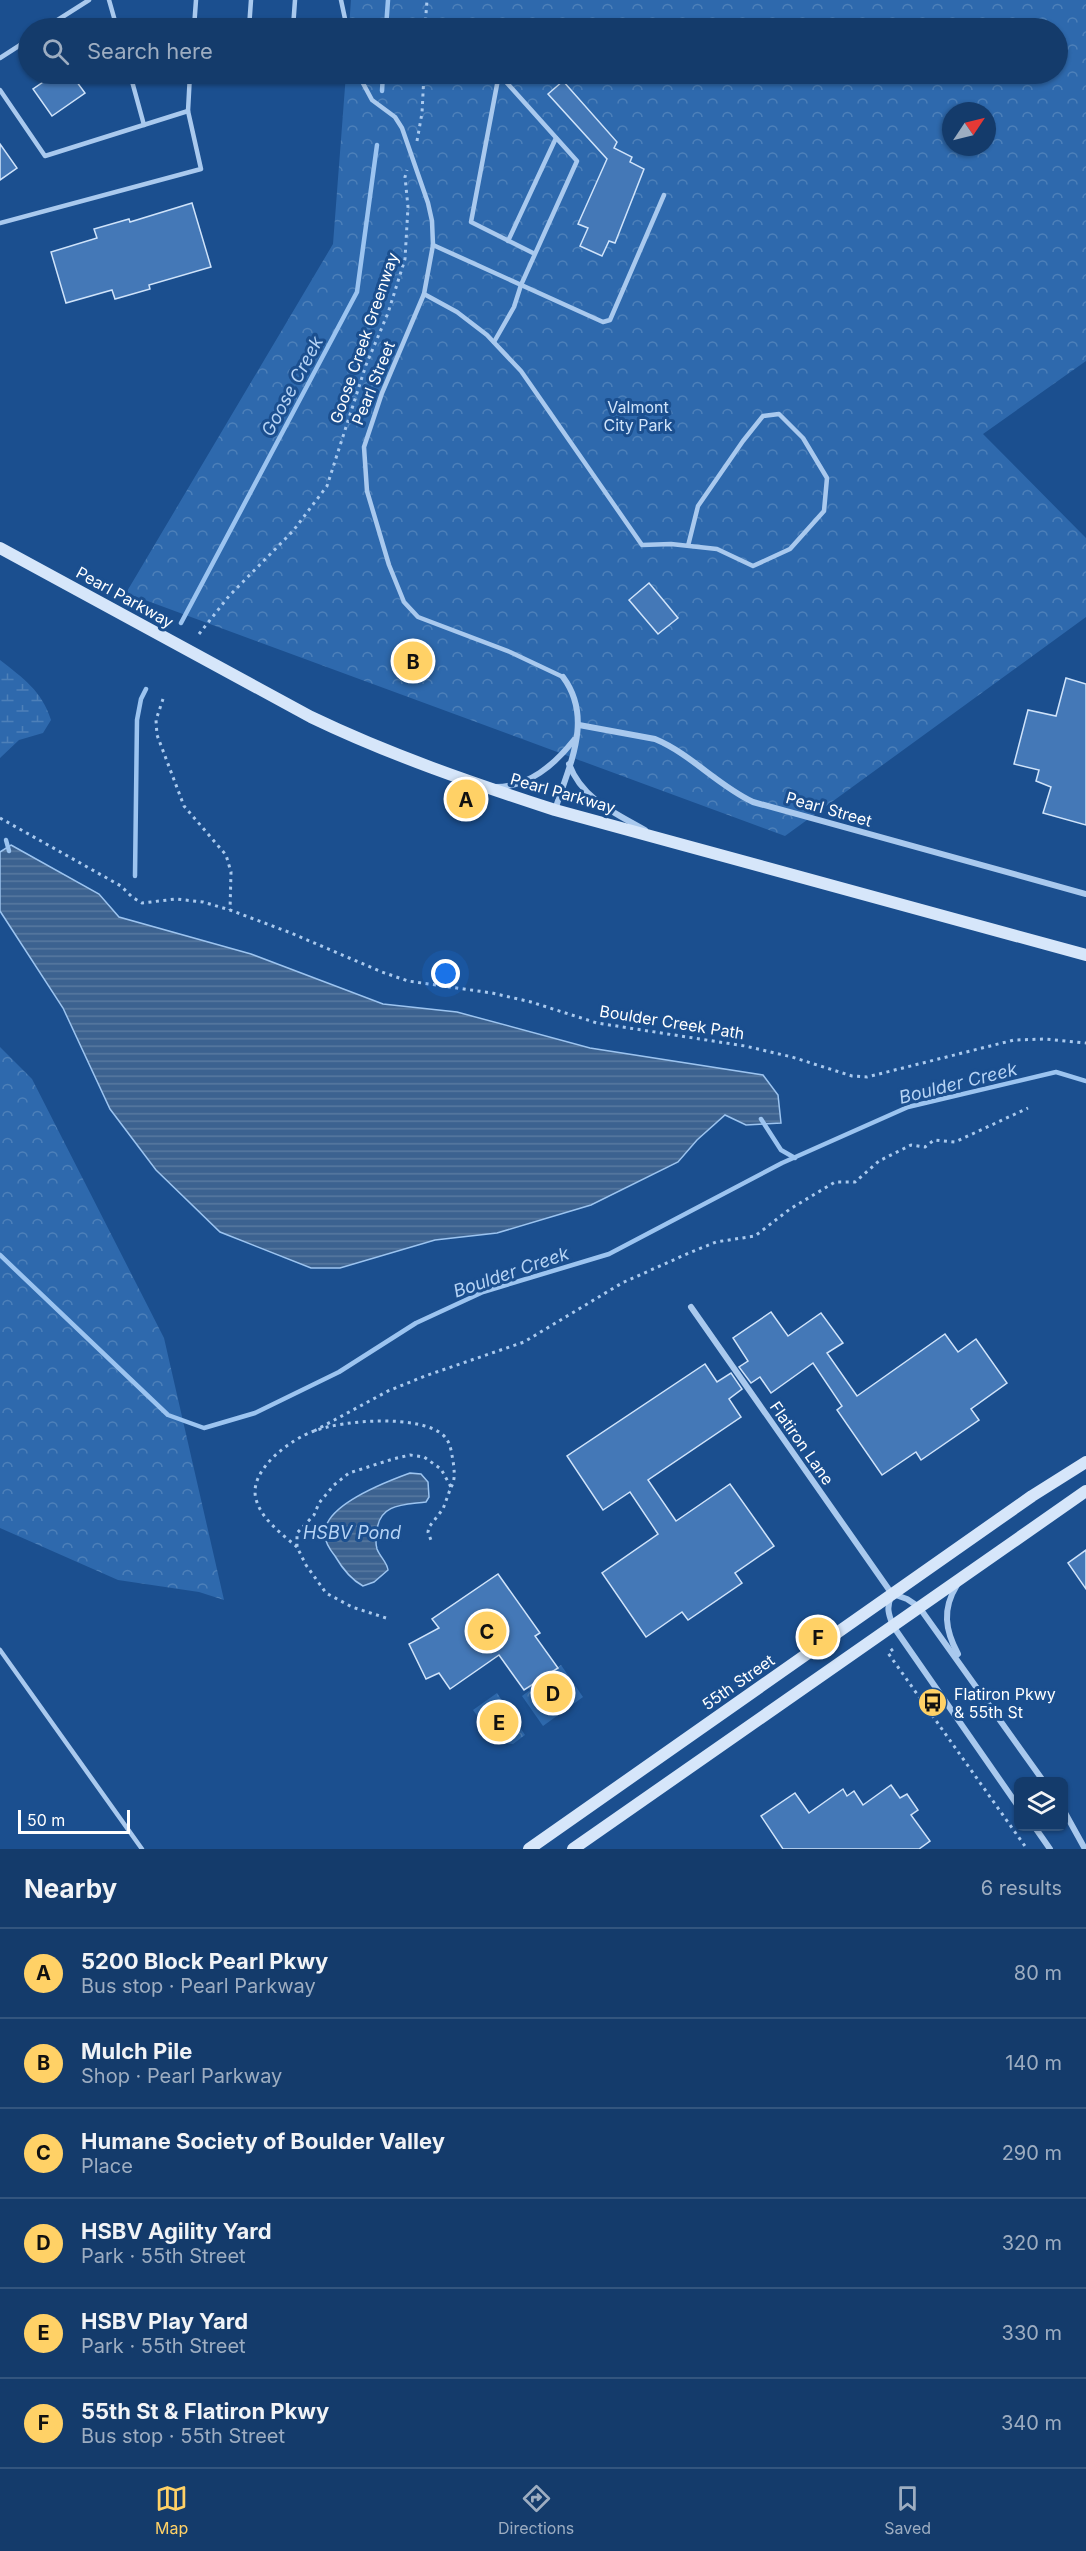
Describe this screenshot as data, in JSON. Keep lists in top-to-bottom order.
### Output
{
  "streets": {
    "main road": ["Pearl Parkway", "55th Street"],
    "street": ["Pearl Street", "Flatiron Lane"],
    "path": ["Goose Creek Greenway", "Boulder Creek Path"]
  },
  "crossings": [
    ["Goose Creek Greenway", "Pearl Street"],
    ["Pearl Street", "Pearl Parkway"],
    ["Flatiron Lane", "55th Street"]
  ],
  "water": ["Goose Creek", "Boulder Creek", "HSBV Pond"],
  "parks": ["Valmont City Park"],
  "places": {
    "bus stop": ["Flatiron Pkwy & 55th St"]
  },
  "scale_bar": "50 m",
  "north": "top right",
  "page": {
    "search": "Search here",
    "pins": [
      "B",
      "A",
      "C",
      "F",
      "D",
      "E"
    ],
    "scale": "50 m",
    "heading": ["Nearby", "6 results"],
    "list": [
      {
        "mark": "A",
        "name": "5200 Block Pearl Pkwy",
        "note": "Bus stop · Pearl Parkway",
        "value": "80 m"
      },
      {
        "mark": "B",
        "name": "Mulch Pile",
        "note": "Shop · Pearl Parkway",
        "value": "140 m"
      },
      {
        "mark": "C",
        "name": "Humane Society of Boulder Valley",
        "note": "Place",
        "value": "290 m"
      },
      {
        "mark": "D",
        "name": "HSBV Agility Yard",
        "note": "Park · 55th Street",
        "value": "320 m"
      },
      {
        "mark": "E",
        "name": "HSBV Play Yard",
        "note": "Park · 55th Street",
        "value": "330 m"
      },
      {
        "mark": "F",
        "name": "55th St & Flatiron Pkwy",
        "note": "Bus stop · 55th Street",
        "value": "340 m"
      }
    ],
    "nav": ["Map", "Directions", "Saved"]
  }
}
